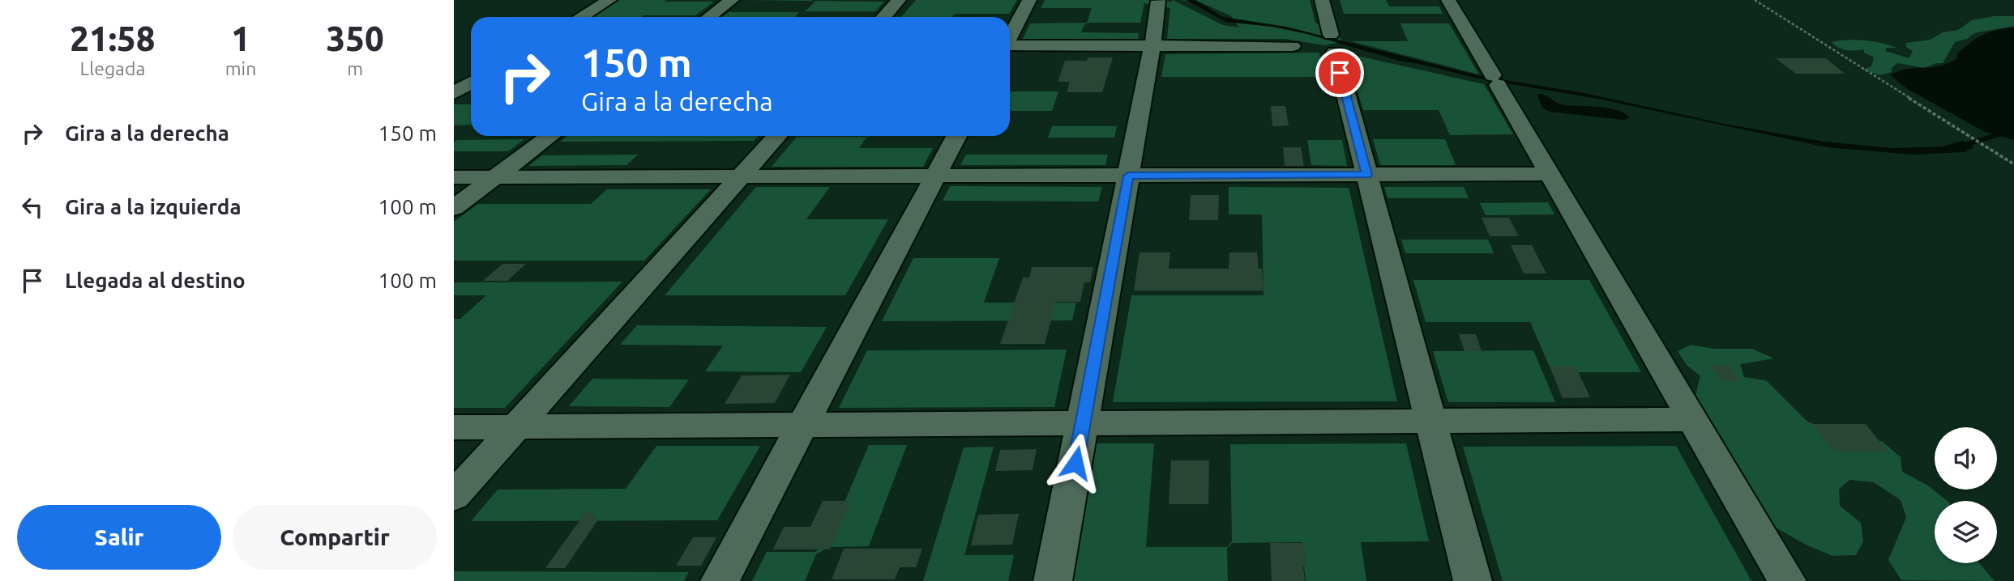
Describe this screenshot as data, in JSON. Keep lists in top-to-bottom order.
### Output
{
  "page": {
    "eta": [
      "21:58",
      "Llegada",
      "1",
      "min",
      "350",
      "m"
    ],
    "turn": ["150 m", "Gira a la derecha"],
    "list": [
      {
        "name": "Gira a la derecha",
        "value": "150 m"
      },
      {
        "name": "Gira a la izquierda",
        "value": "100 m"
      },
      {
        "name": "Llegada al destino",
        "value": "100 m"
      }
    ],
    "buttons": ["Salir", "Compartir"]
  }
}
